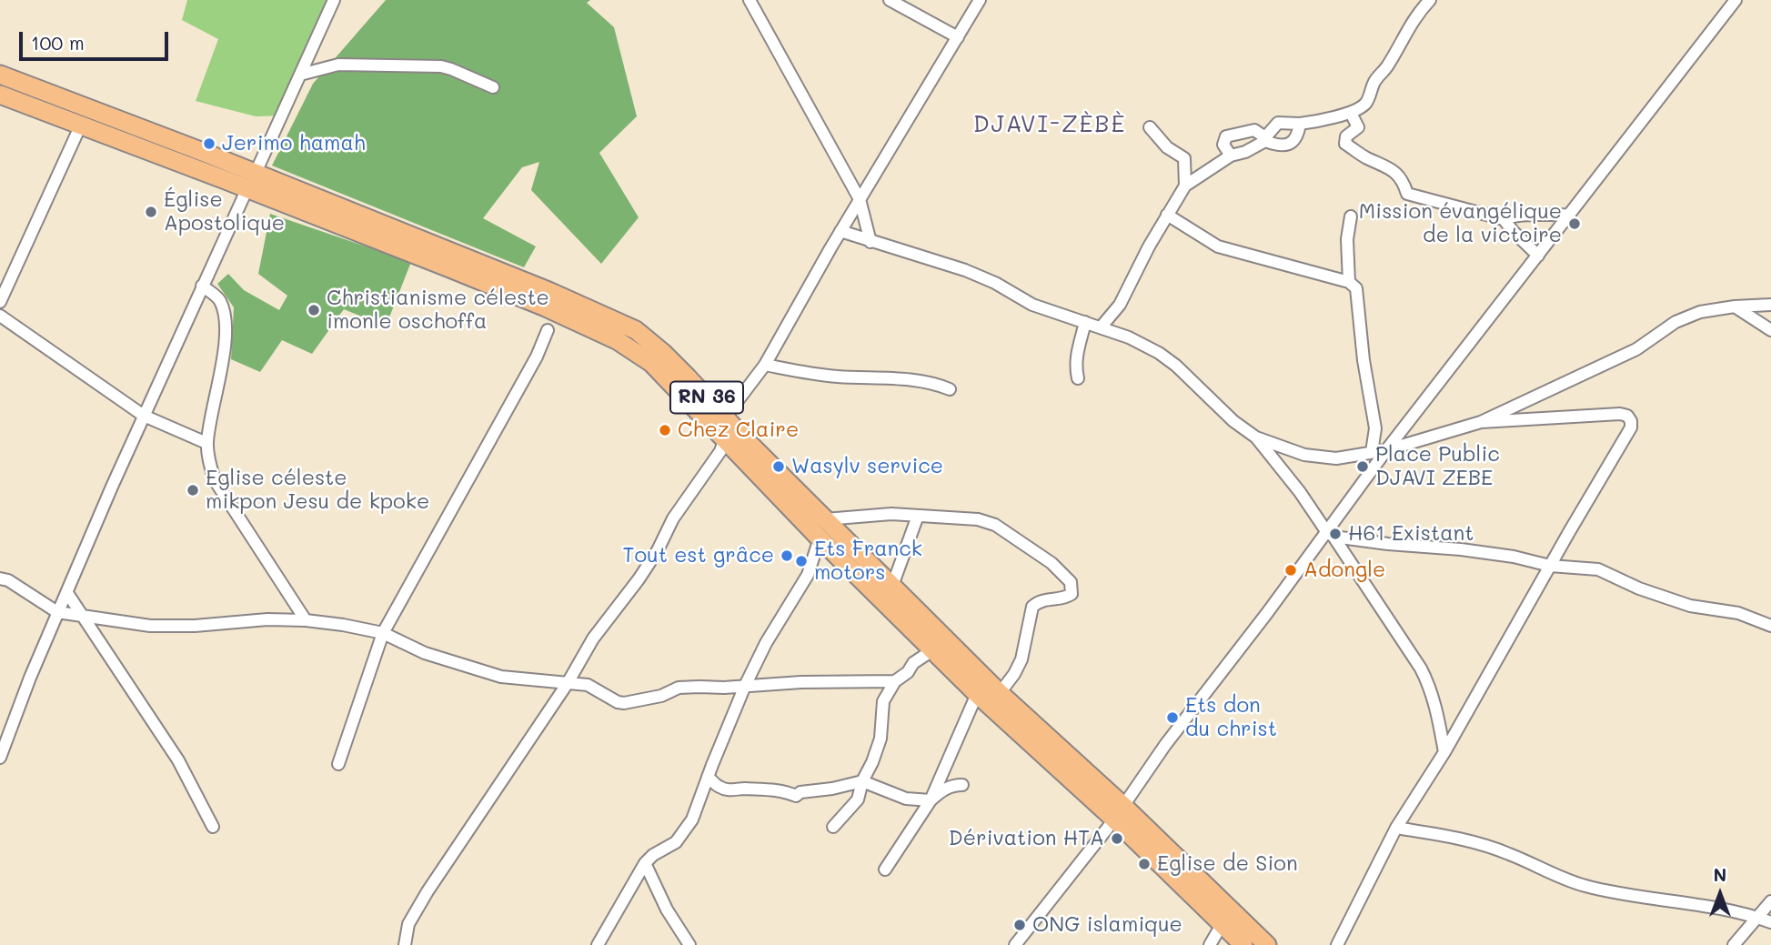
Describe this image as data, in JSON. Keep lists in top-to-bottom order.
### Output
{
  "streets": {
    "main road": ["RN 36"]
  },
  "districts": ["DJAVI-ZÈBÈ"],
  "places": [
    "Jerimo hamah",
    "Église Apostolique",
    "Mission évangélique de la victoire",
    "Christianisme céleste imonle oschoffa",
    "Chez Claire",
    "Wasylv service",
    "Place Public DJAVI ZEBE",
    "Eglise céleste mikpon Jesu de kpoke",
    "H61 Existant",
    "Tout est grâce",
    "Ets Franck motors",
    "Adongle",
    "Ets don du christ",
    "Dérivation HTA",
    "Eglise de Sion",
    "ONG islamique"
  ],
  "scale_bar": "100 m",
  "north": "top"
}
